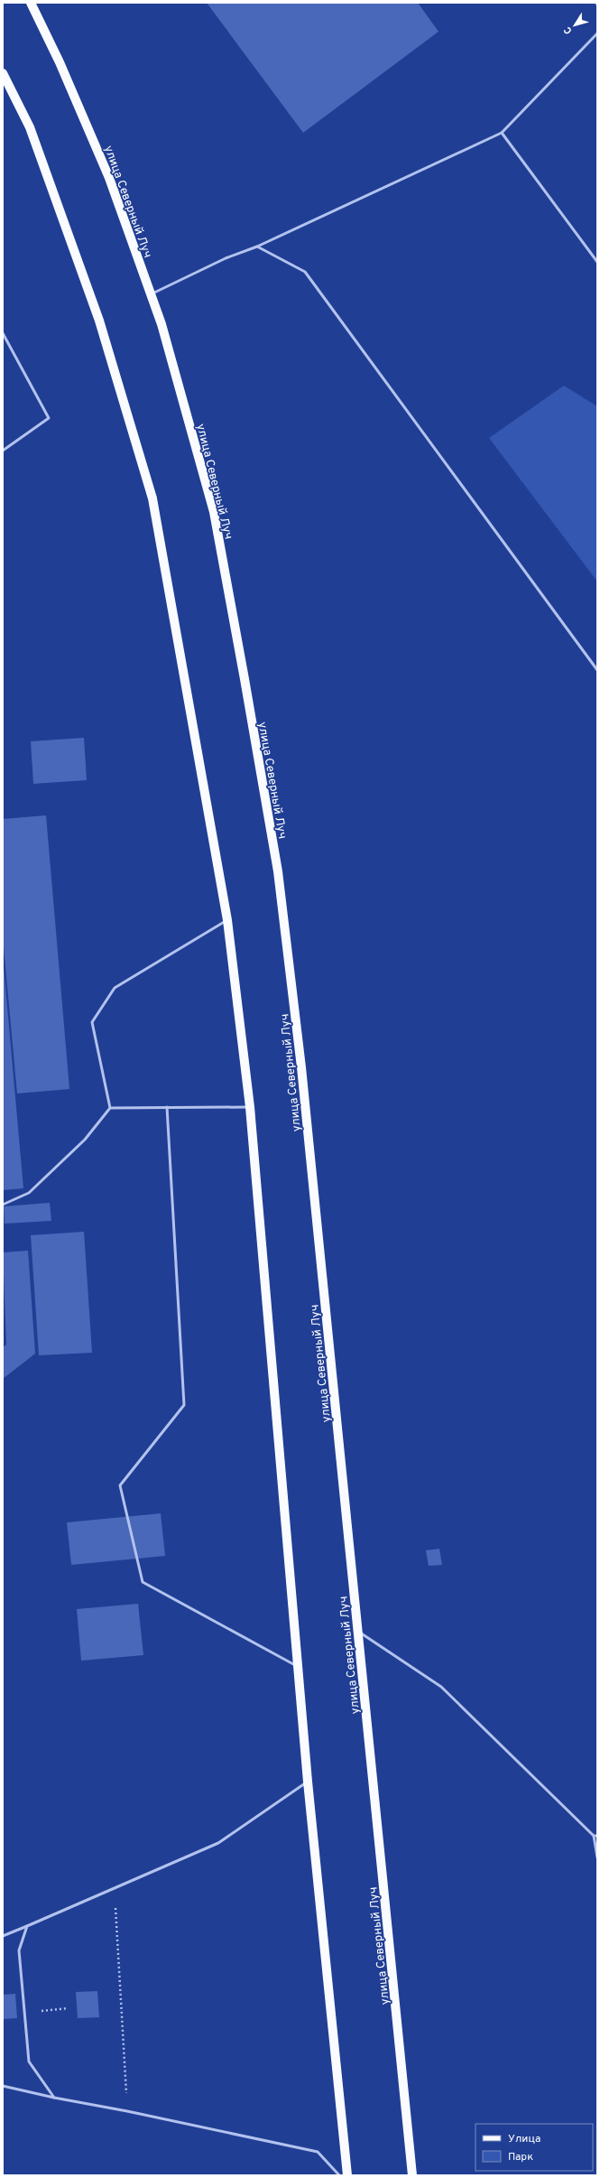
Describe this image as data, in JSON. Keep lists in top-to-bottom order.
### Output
{
  "streets": {
    "main road": ["улица Северный Луч"]
  },
  "legend": ["Улица", "Парк"],
  "north": "bottom left"
}
